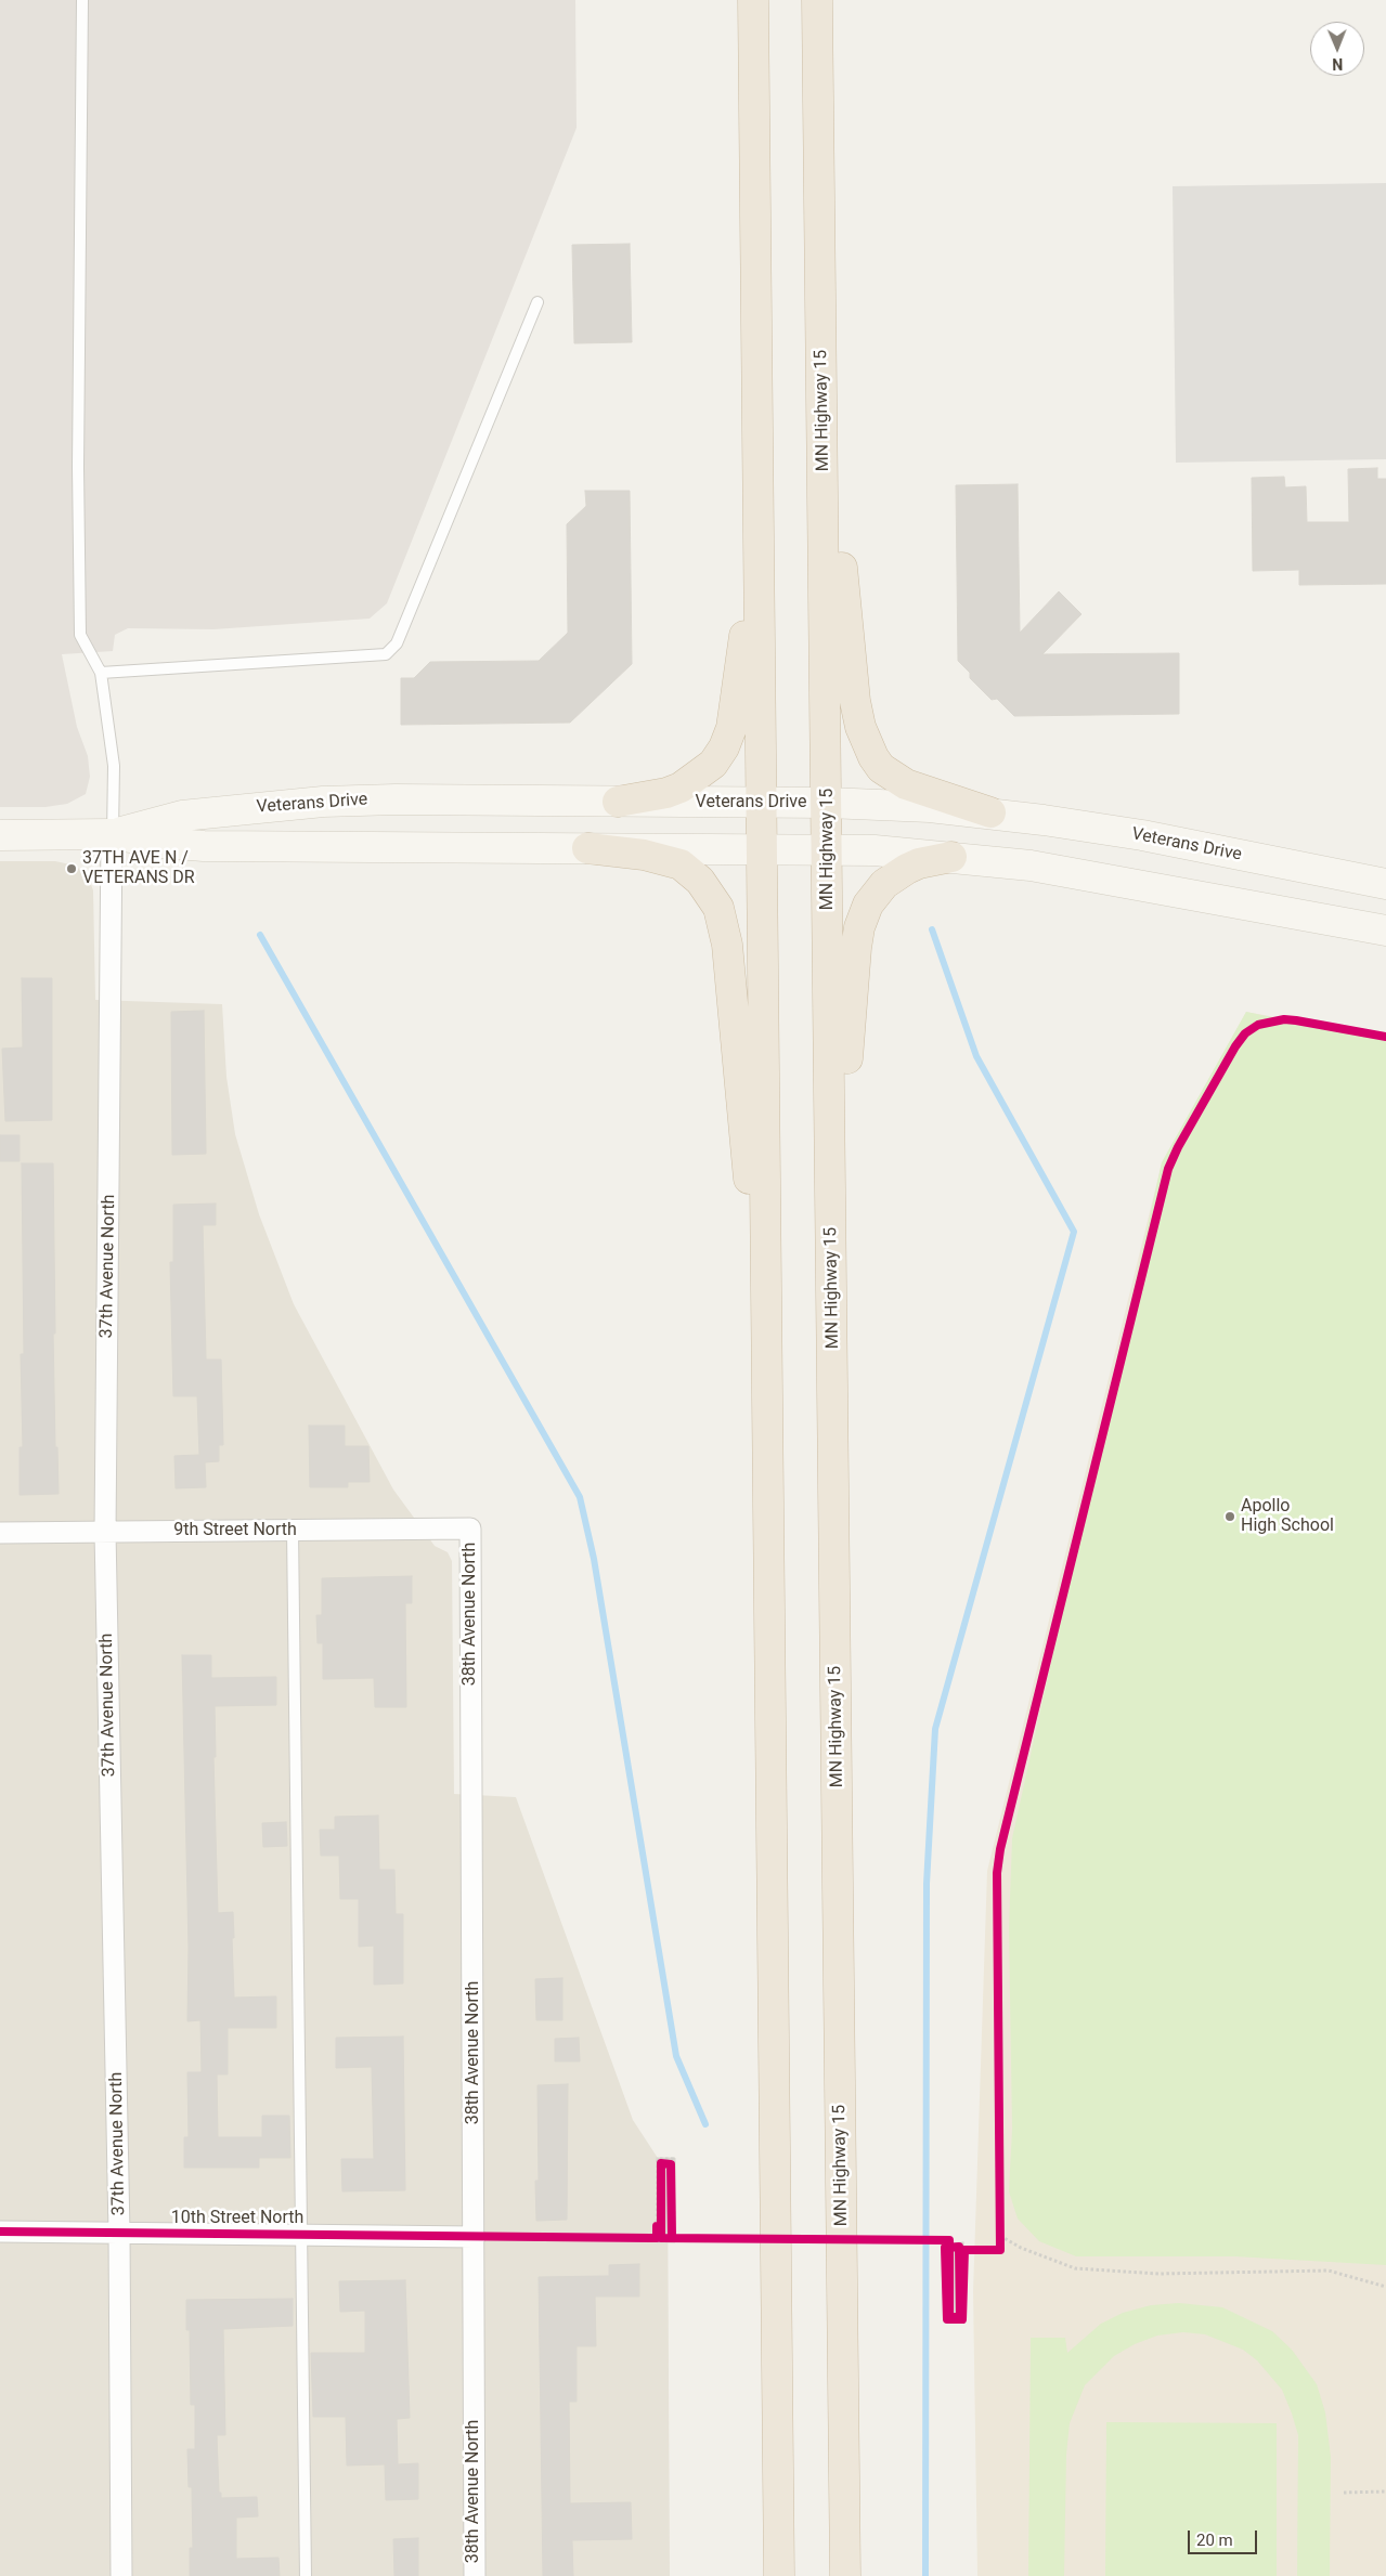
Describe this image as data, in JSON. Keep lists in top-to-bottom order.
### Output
{
  "streets": {
    "highway": ["MN Highway 15"],
    "main road": ["Veterans Drive"],
    "street": [
      "37th Avenue North",
      "9th Street North",
      "38th Avenue North",
      "10th Street North"
    ]
  },
  "crossings": [
    ["MN Highway 15", "Veterans Drive"],
    ["Veterans Drive", "37th Avenue North"],
    ["37th Avenue North", "9th Street North"],
    ["37th Avenue North", "10th Street North"],
    ["9th Street North", "38th Avenue North"],
    ["38th Avenue North", "10th Street North"]
  ],
  "places": ["37TH AVE N / VETERANS DR", "Apollo High School"],
  "scale_bar": "20 m",
  "north": "bottom"
}
